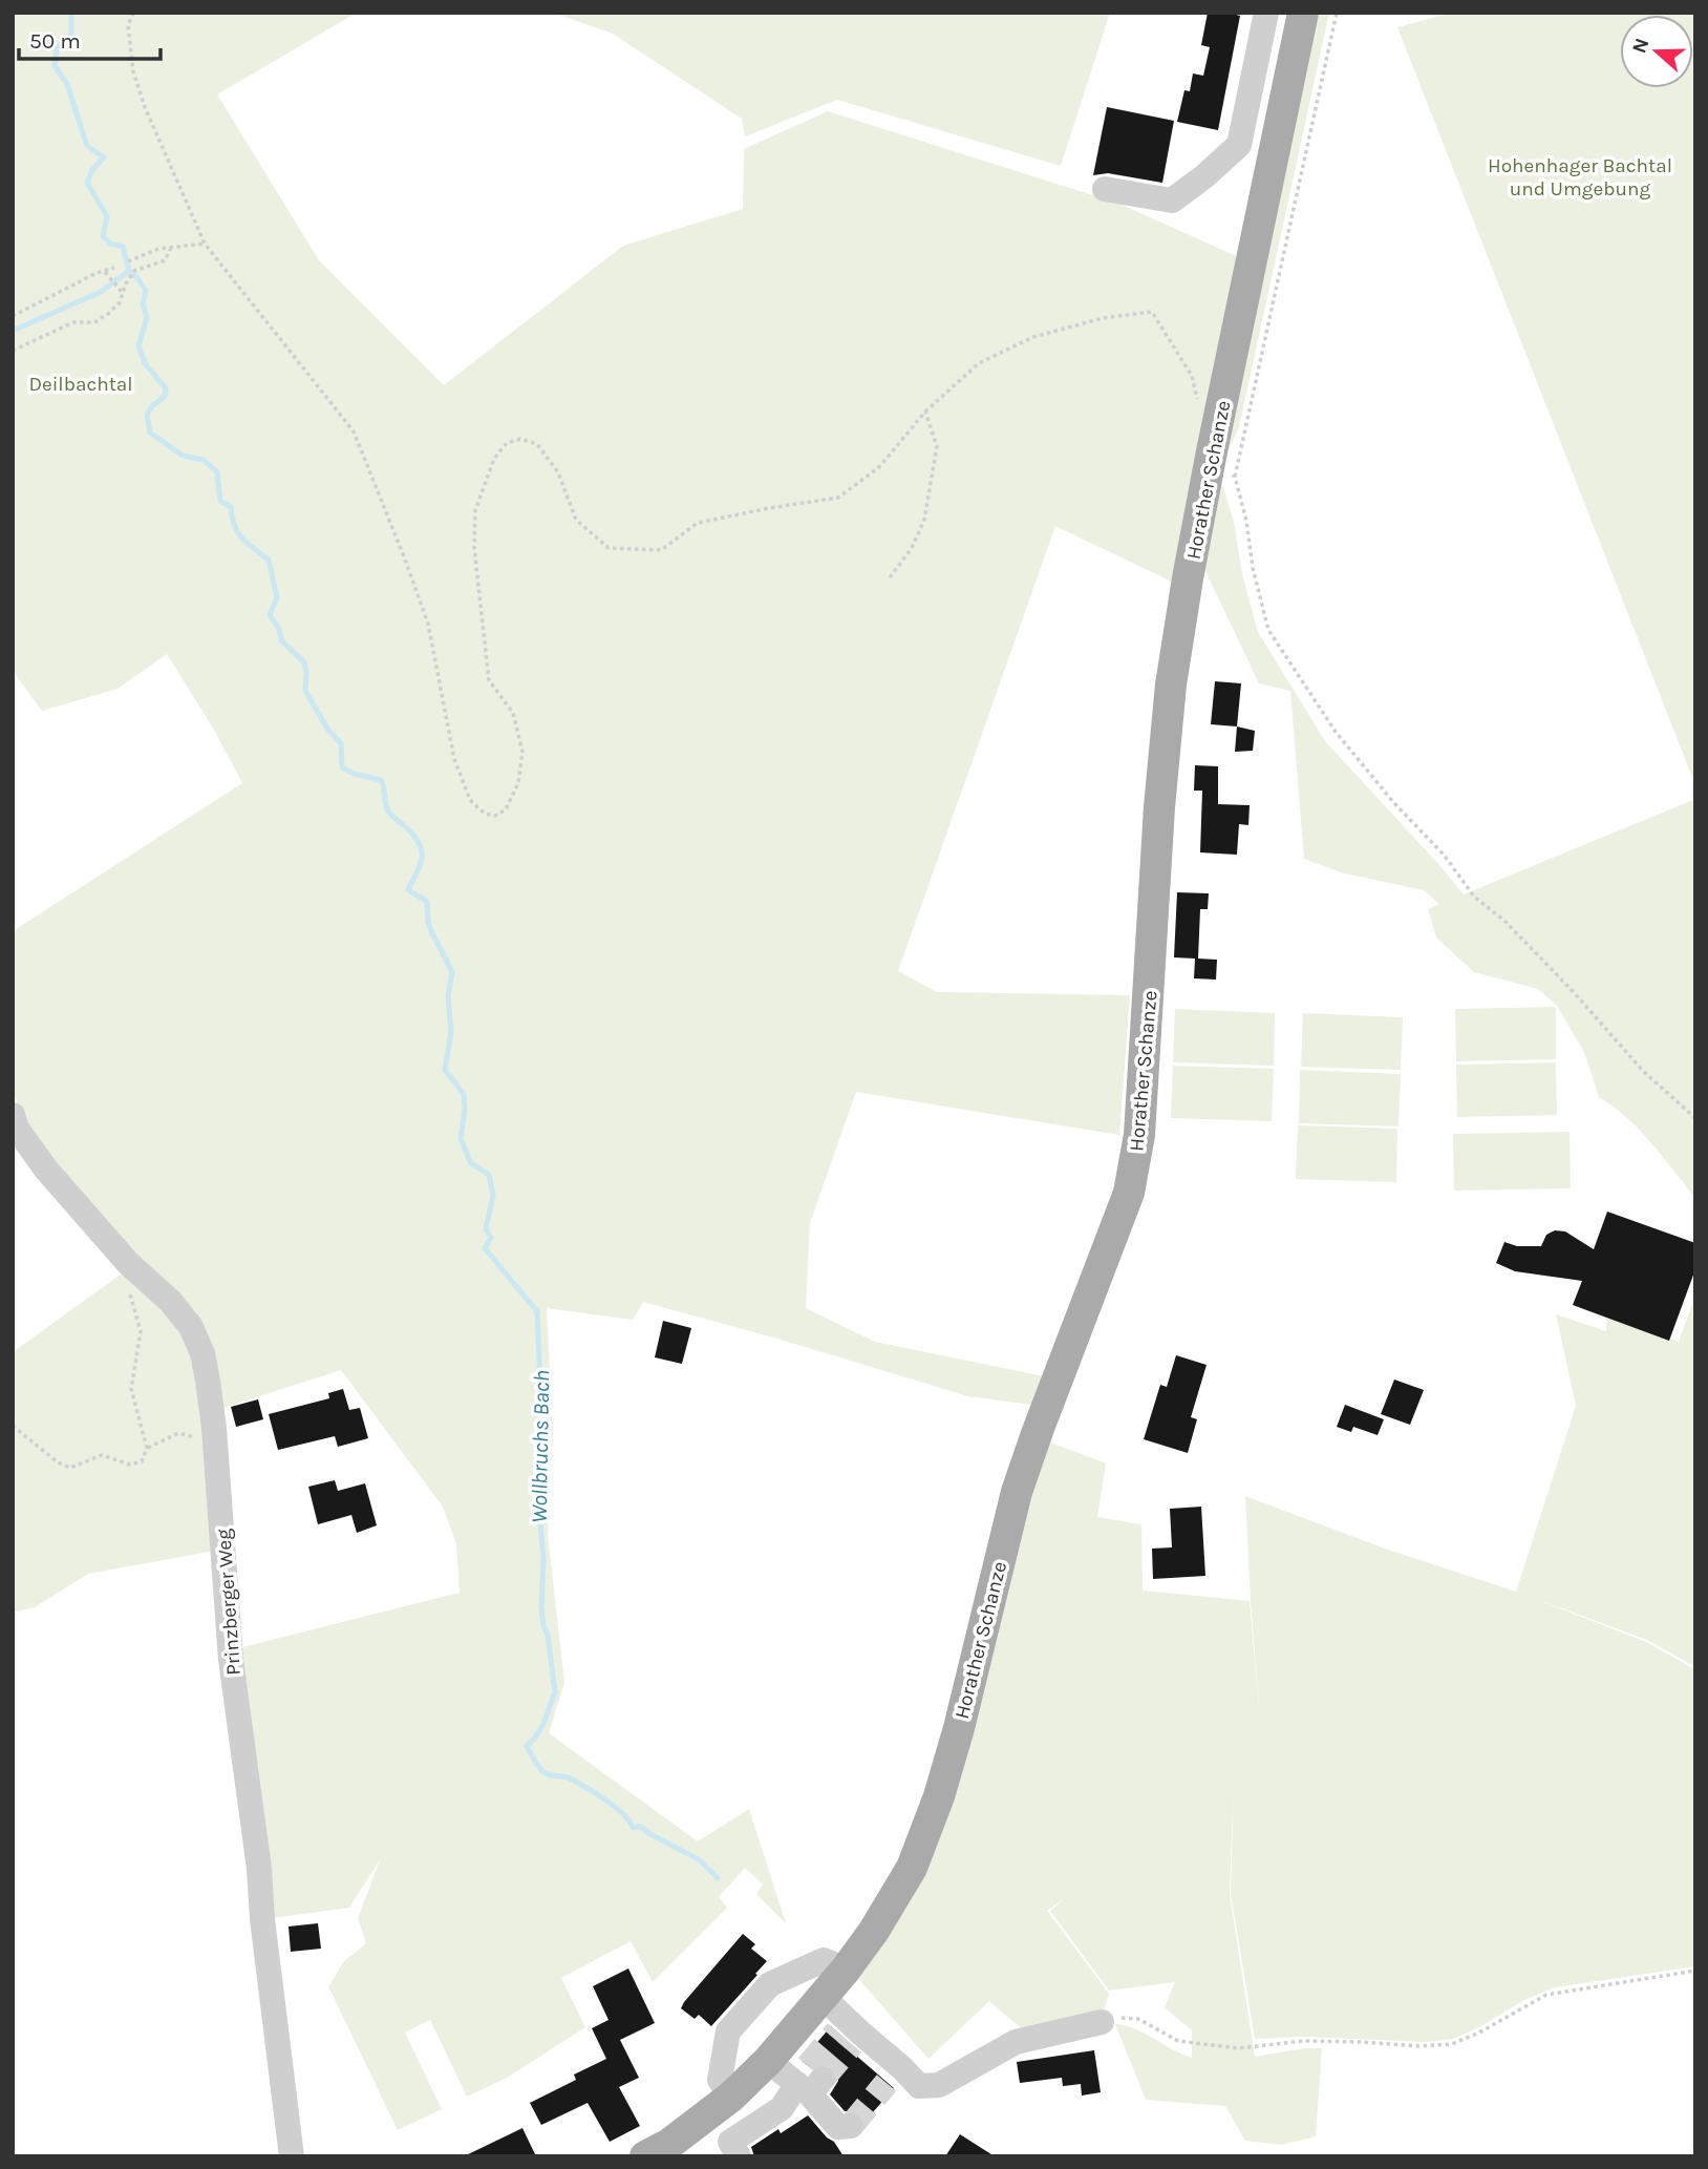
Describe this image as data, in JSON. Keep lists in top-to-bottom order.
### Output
{
  "streets": {
    "main road": ["Horather Schanze"],
    "lane": ["Prinzberger Weg"]
  },
  "water": ["Wollbruchs Bach"],
  "parks": ["Hohenhager Bachtal und Umgebung", "Deilbachtal"],
  "scale_bar": "50 m",
  "north": "left"
}
